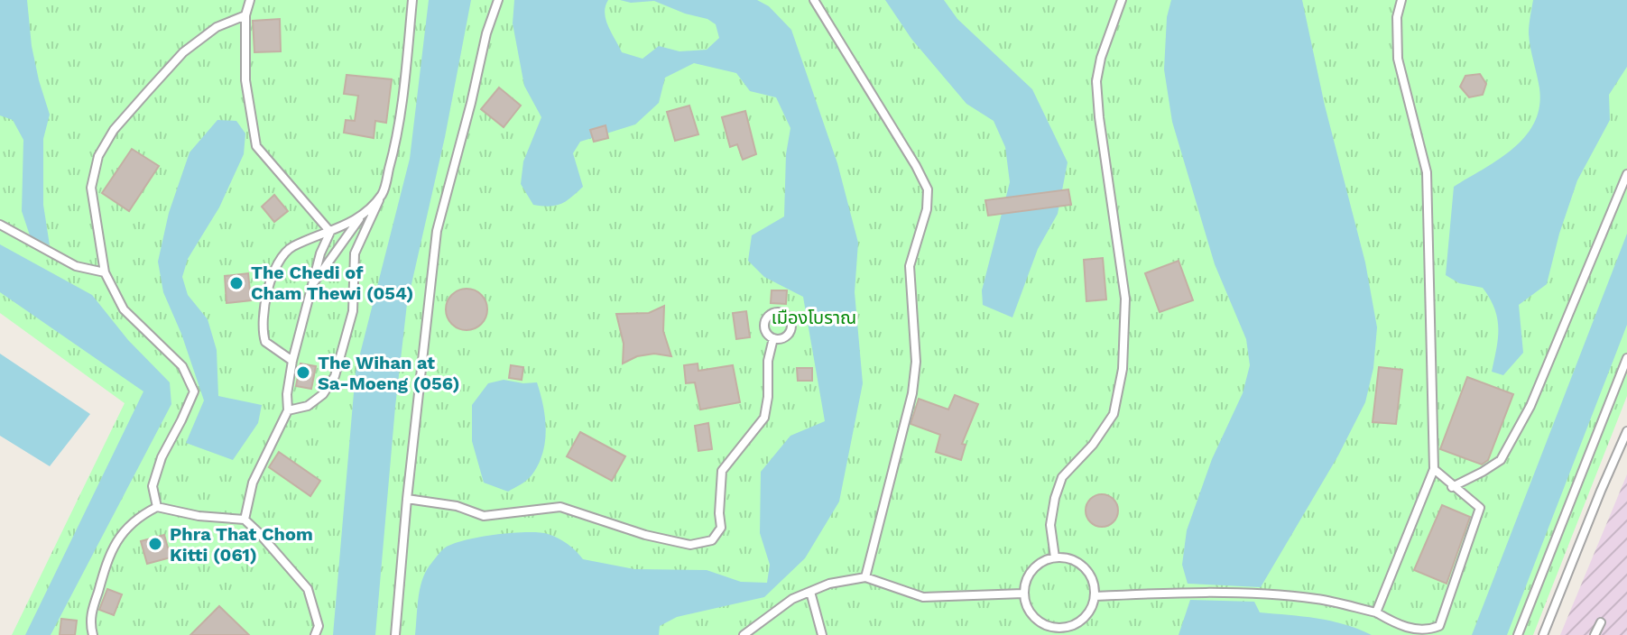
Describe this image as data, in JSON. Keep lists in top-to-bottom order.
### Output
{
  "parks": ["เมืองโบราณ"],
  "places": ["The Chedi of Cham Thewi (054)", "The Wihan at Sa-Moeng (056)", "Phra That Chom Kitti (061)"]
}
